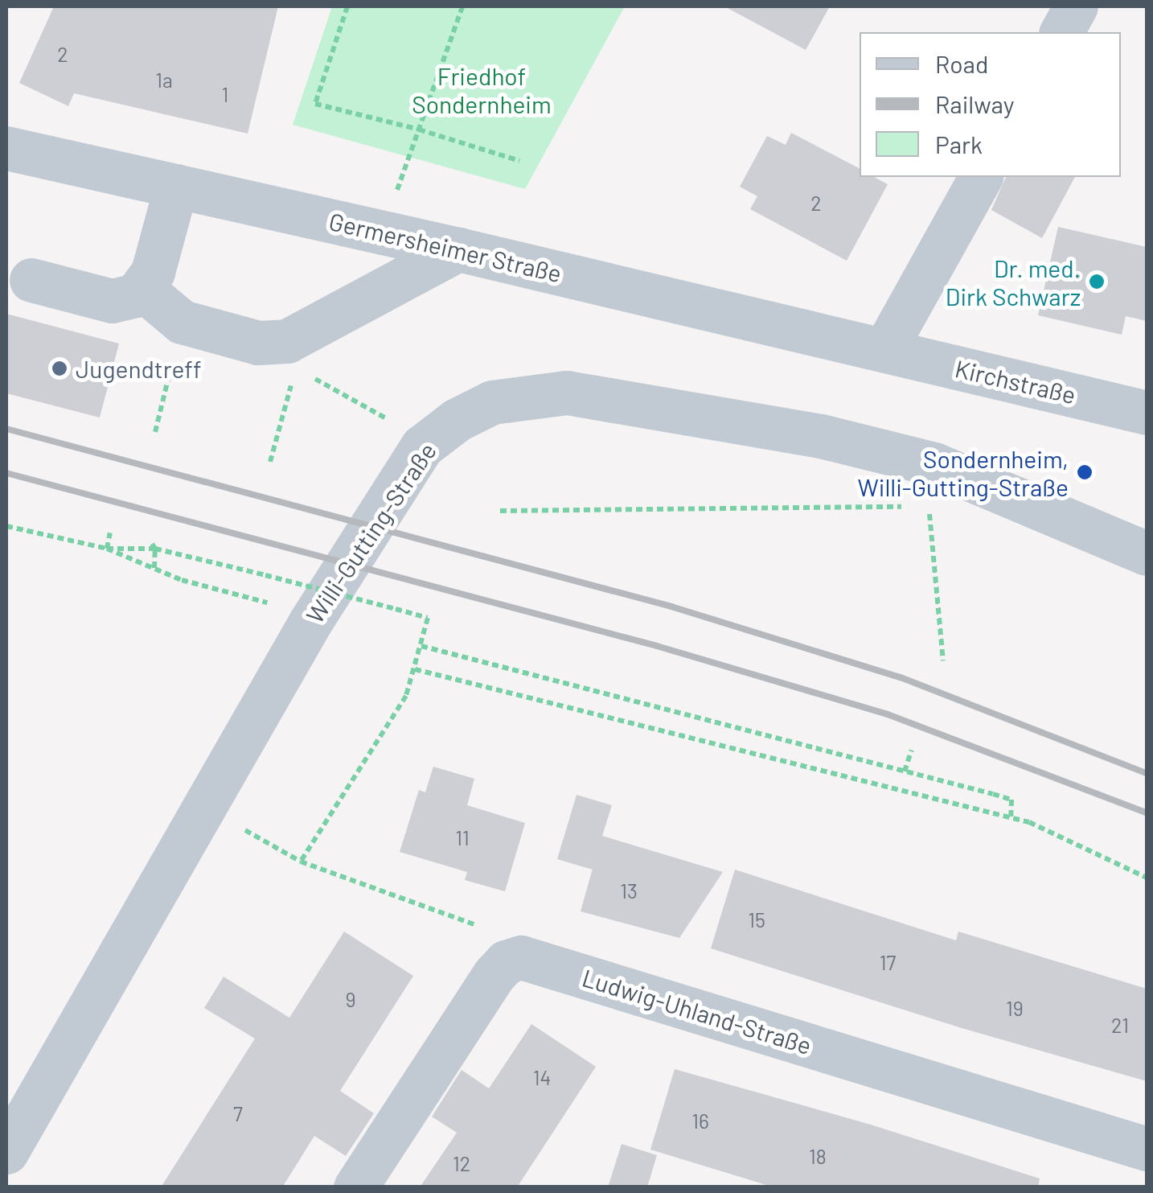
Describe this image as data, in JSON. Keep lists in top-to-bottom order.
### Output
{
  "streets": {
    "street": [
      "Germersheimer Straße",
      "Kirchstraße",
      "Willi-Gutting-Straße",
      "Ludwig-Uhland-Straße"
    ]
  },
  "crossings": [
    ["Germersheimer Straße", "Kirchstraße"]
  ],
  "parks": ["Friedhof Sondernheim"],
  "places": ["Dr. med. Dirk Schwarz", "Jugendtreff", "Sondernheim, Willi-Gutting-Straße"],
  "house_numbers": [
    "2",
    "1a",
    "1",
    "2",
    "11",
    "13",
    "15",
    "17",
    "9",
    "19",
    "21",
    "14",
    "7",
    "16",
    "18",
    "12"
  ],
  "legend": ["Road", "Railway", "Park"]
}
